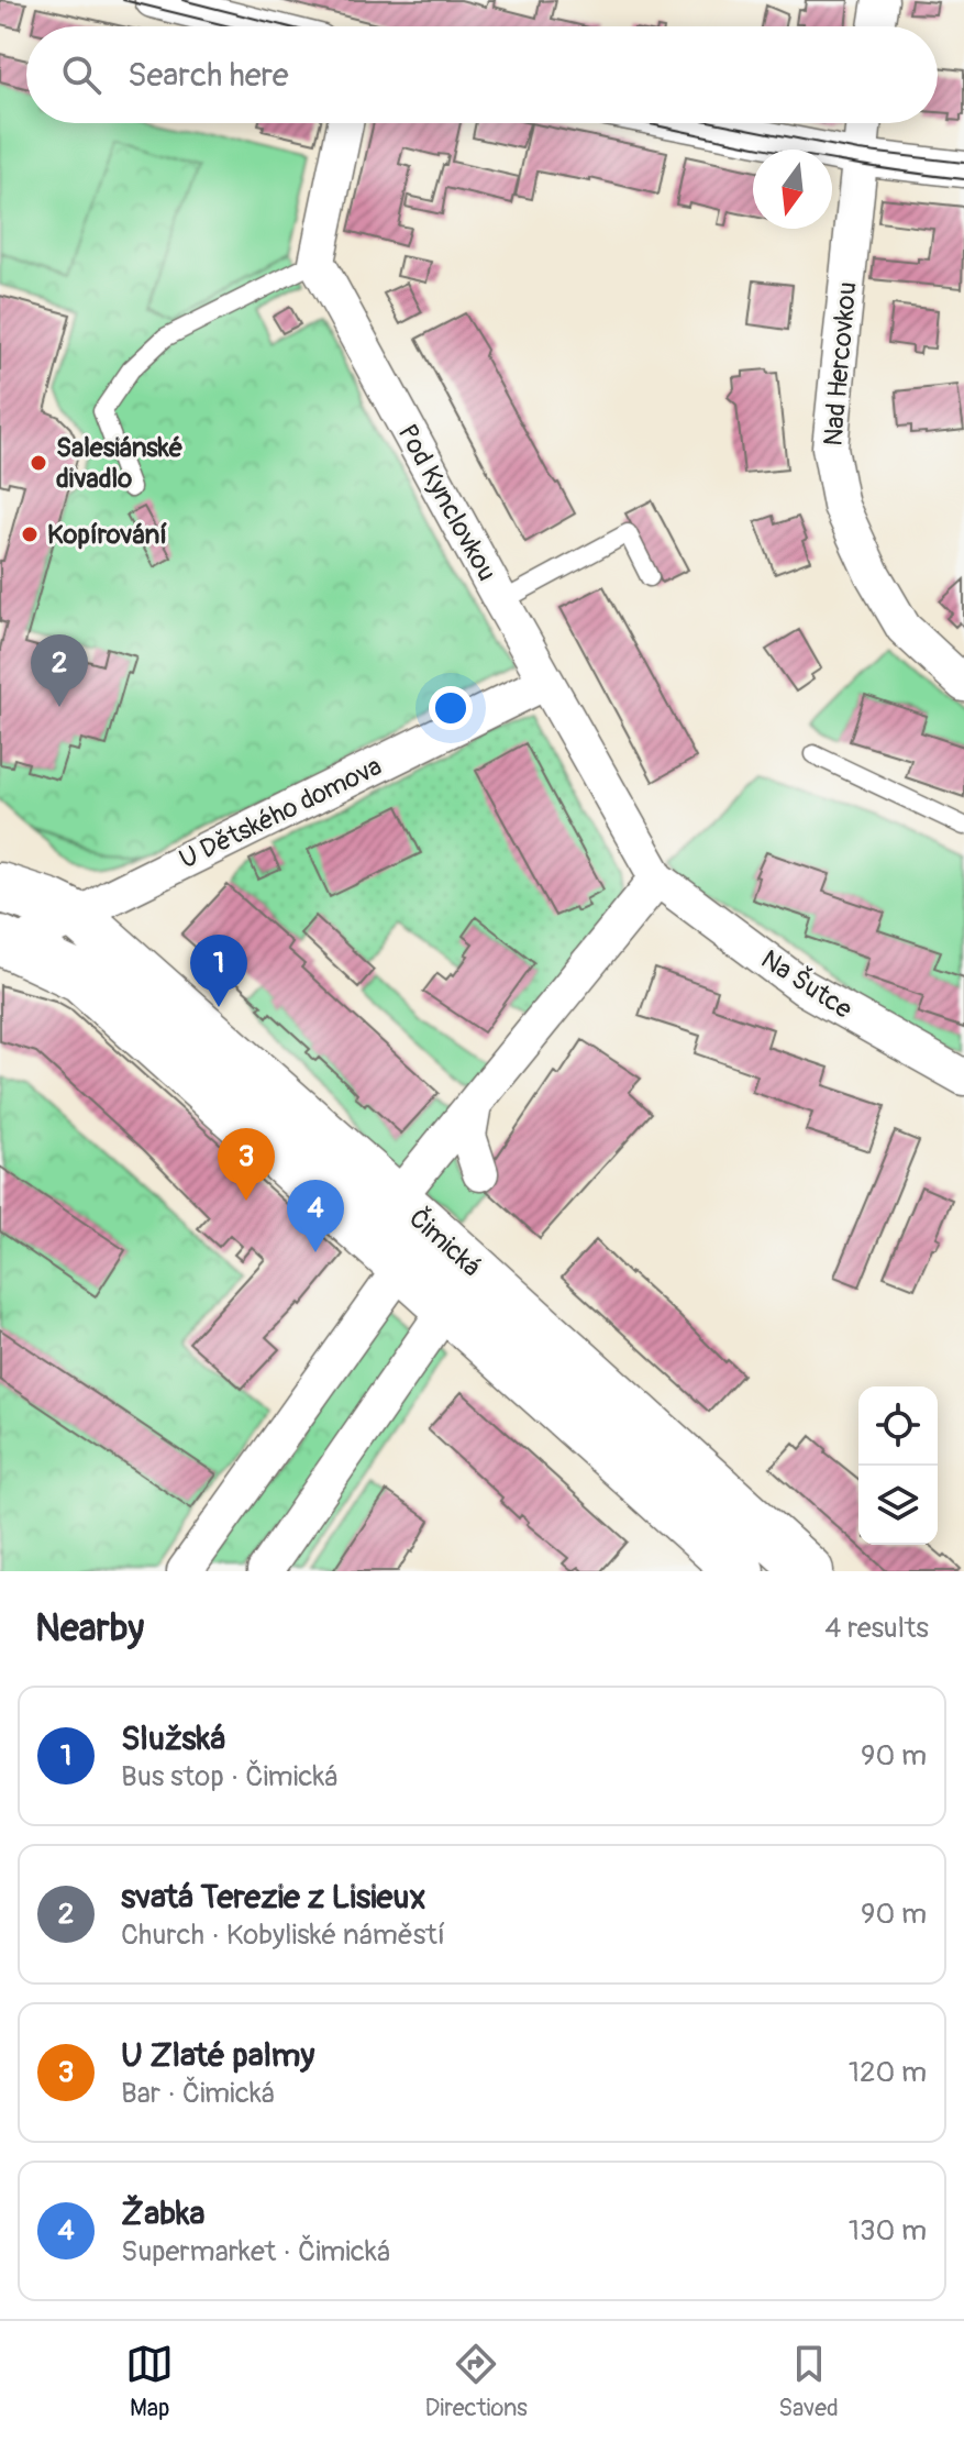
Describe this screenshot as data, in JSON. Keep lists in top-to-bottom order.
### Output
{
  "streets": {
    "main road": ["Čimická"],
    "street": [
      "Nad Hercovkou",
      "Pod Kynclovkou",
      "U Dětského domova",
      "Na Šutce"
    ]
  },
  "crossings": [
    ["Pod Kynclovkou", "U Dětského domova"],
    ["Pod Kynclovkou", "Na Šutce"],
    ["U Dětského domova", "Čimická"]
  ],
  "places": ["Salesiánské divadlo", "Kopírování"],
  "north": "bottom",
  "page": {
    "search": "Search here",
    "pins": [
      "2",
      "1",
      "3",
      "4"
    ],
    "heading": ["Nearby", "4 results"],
    "list": [
      {
        "mark": "1",
        "name": "Služská",
        "note": "Bus stop · Čimická",
        "value": "90 m"
      },
      {
        "mark": "2",
        "name": "svatá Terezie z Lisieux",
        "note": "Church · Kobyliské náměstí",
        "value": "90 m"
      },
      {
        "mark": "3",
        "name": "U Zlaté palmy",
        "note": "Bar · Čimická",
        "value": "120 m"
      },
      {
        "mark": "4",
        "name": "Žabka",
        "note": "Supermarket · Čimická",
        "value": "130 m"
      }
    ],
    "nav": ["Map", "Directions", "Saved"]
  }
}
